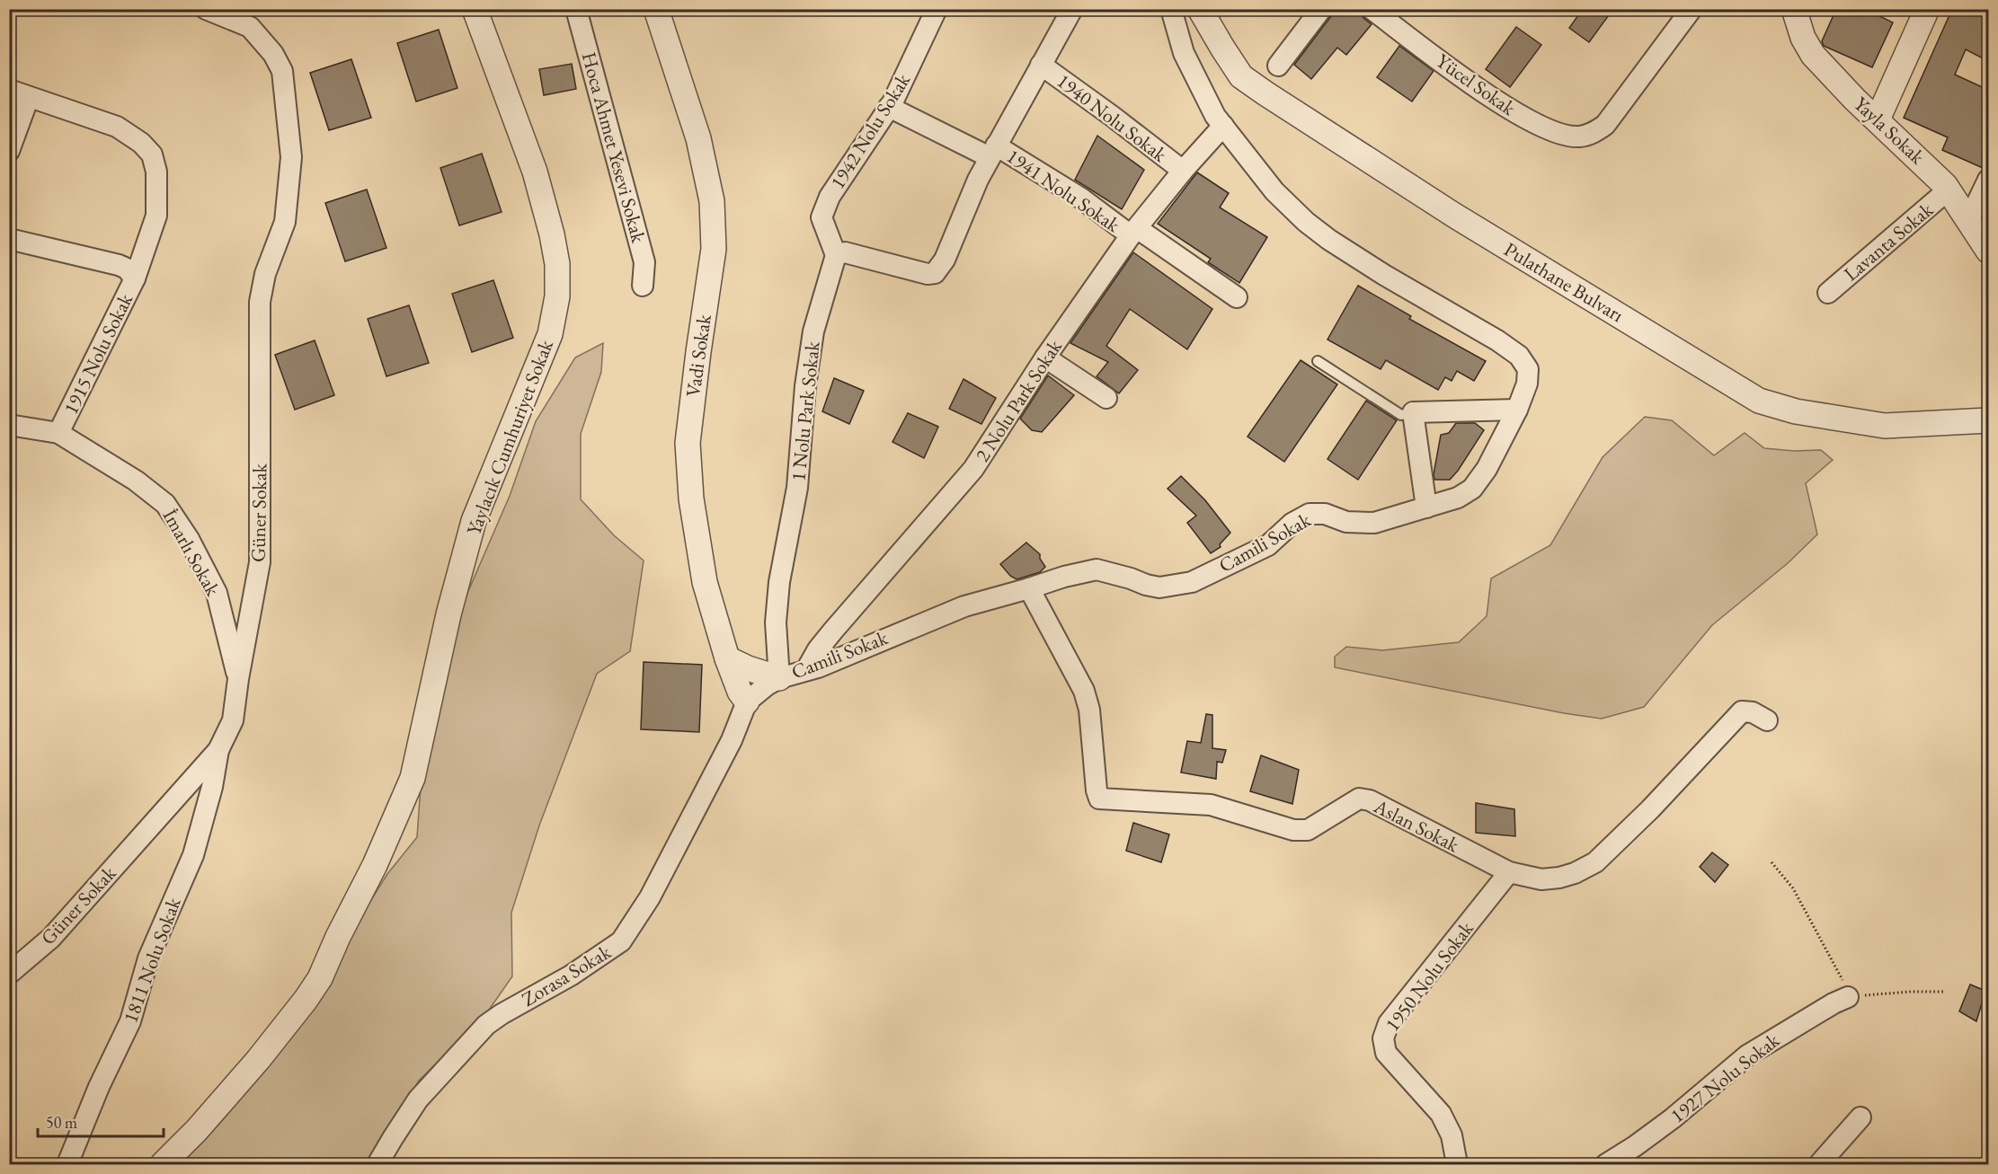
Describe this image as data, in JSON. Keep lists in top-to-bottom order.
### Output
{
  "streets": {
    "street": [
      "Yücel Sokak",
      "1940 Nolu Sokak",
      "Yayla Sokak",
      "1942 Nolu Sokak",
      "Hoca Ahmet Yesevi Sokak",
      "1941 Nolu Sokak",
      "Lavanta Sokak",
      "Pulathane Bulvarı",
      "1915 Nolu Sokak",
      "Vadi Sokak",
      "2 Nolu Park Sokak",
      "1 Nolu Park Sokak",
      "Yaylacık Cumhuriyet Sokak",
      "Güner Sokak",
      "Camili Sokak",
      "İmarlı Sokak",
      "Aslan Sokak",
      "1811 Nolu Sokak",
      "Zorasa Sokak",
      "1950 Nolu Sokak",
      "1927 Nolu Sokak"
    ]
  },
  "crossings": [
    ["1940 Nolu Sokak", "2 Nolu Park Sokak"],
    ["Yayla Sokak", "Lavanta Sokak"],
    ["1942 Nolu Sokak", "1941 Nolu Sokak"],
    ["1942 Nolu Sokak", "1 Nolu Park Sokak"],
    ["1941 Nolu Sokak", "2 Nolu Park Sokak"],
    ["1915 Nolu Sokak", "İmarlı Sokak"],
    ["Vadi Sokak", "Camili Sokak"],
    ["Vadi Sokak", "Zorasa Sokak"],
    ["2 Nolu Park Sokak", "Camili Sokak"],
    ["1 Nolu Park Sokak", "Camili Sokak"],
    ["Güner Sokak", "İmarlı Sokak"],
    ["Güner Sokak", "1811 Nolu Sokak"],
    ["Camili Sokak", "Aslan Sokak"],
    ["Camili Sokak", "Zorasa Sokak"],
    ["Aslan Sokak", "1950 Nolu Sokak"]
  ],
  "scale_bar": "50 m"
}
